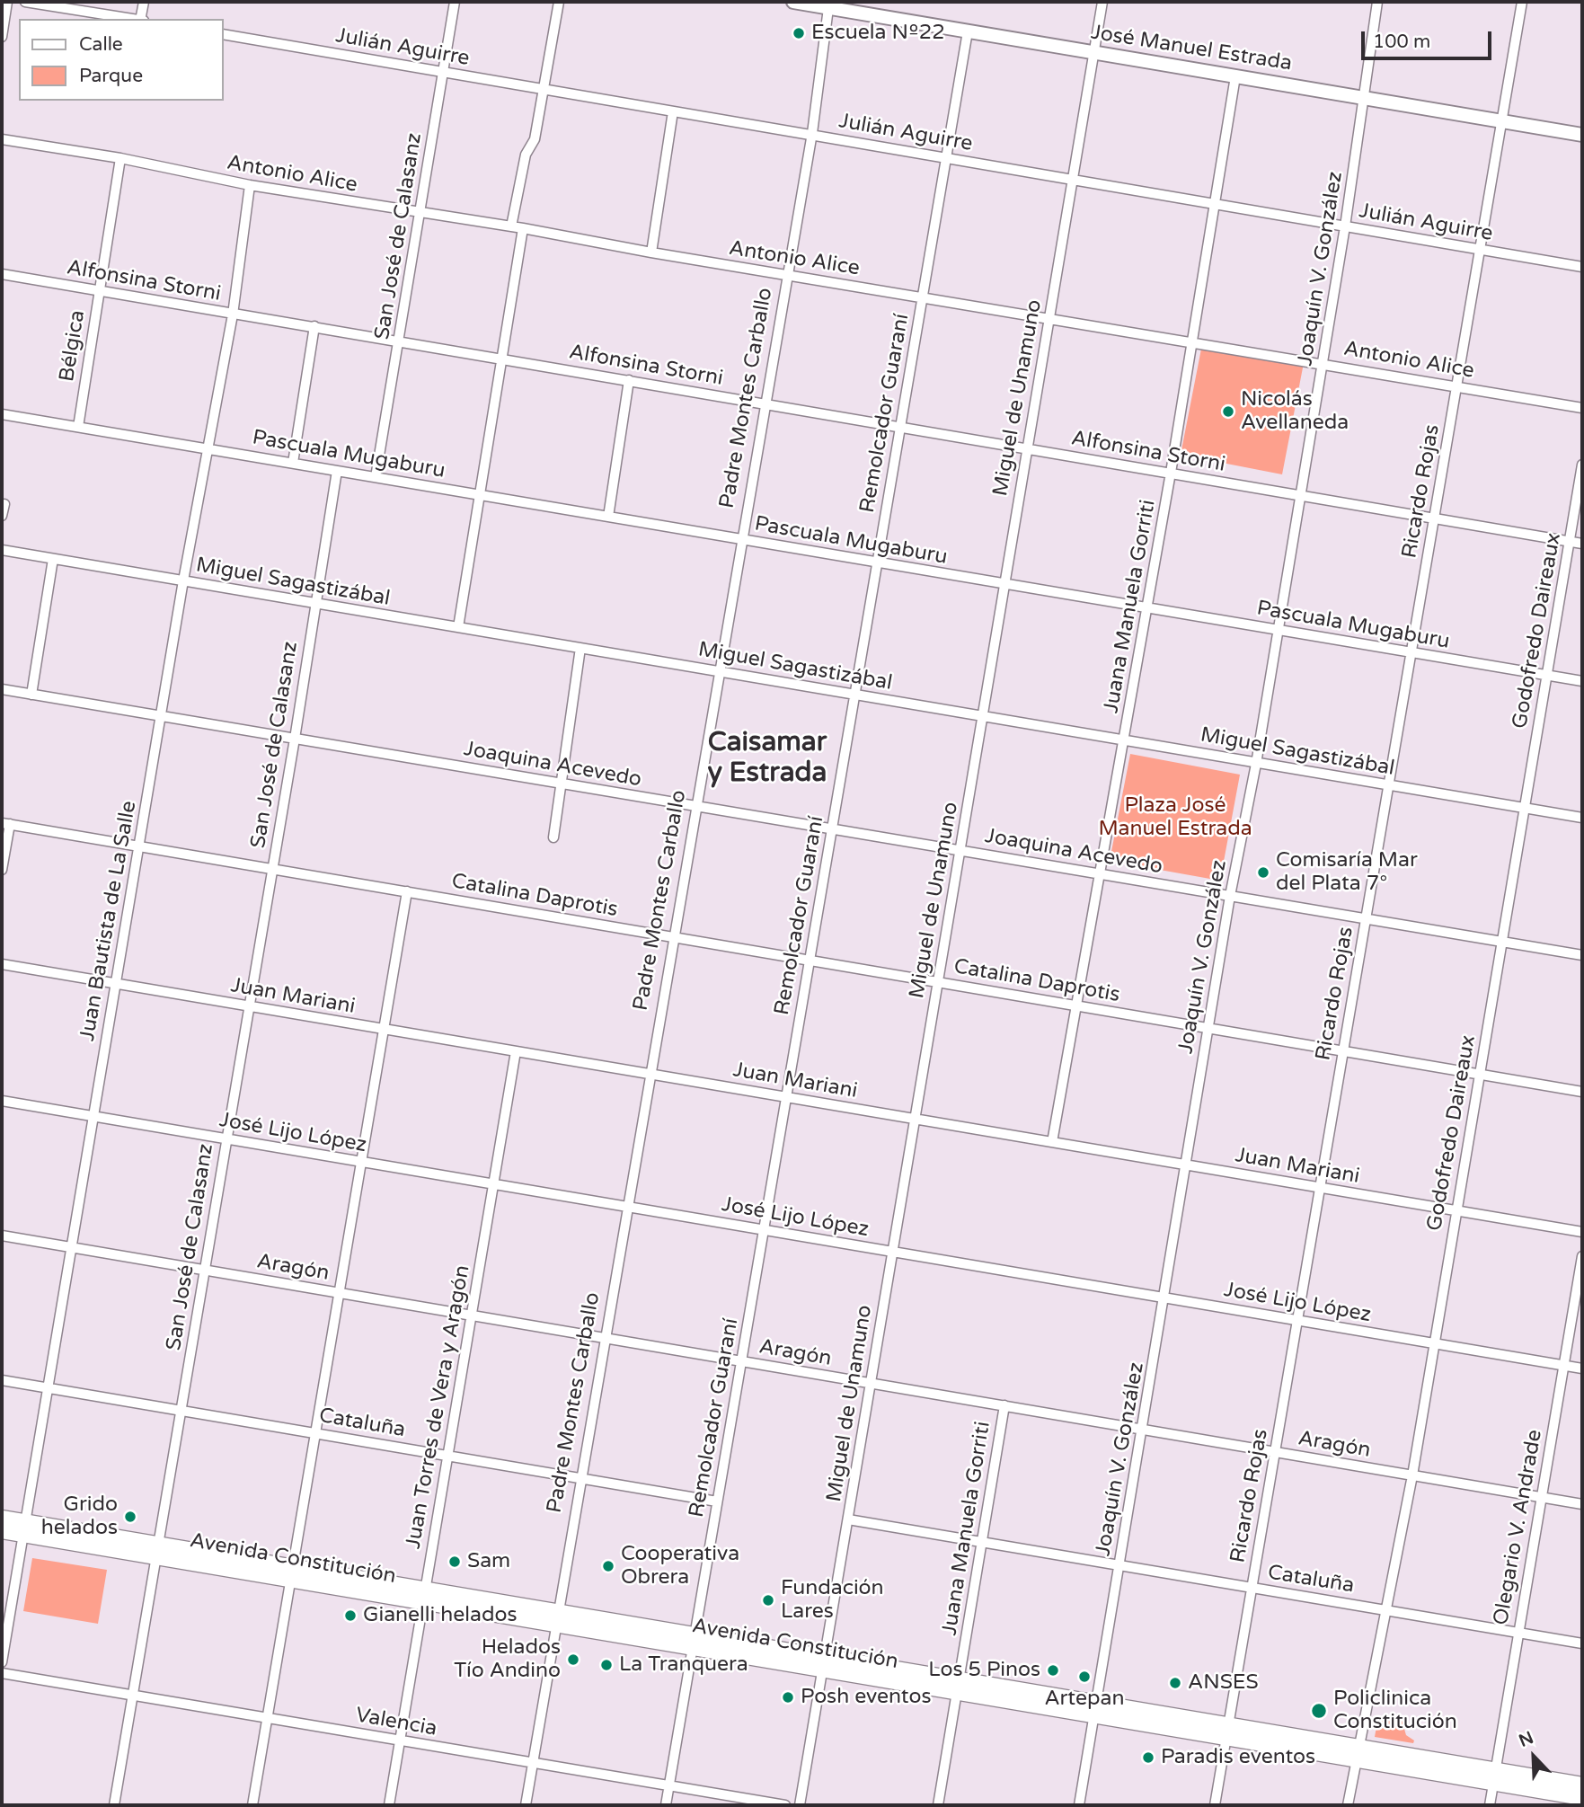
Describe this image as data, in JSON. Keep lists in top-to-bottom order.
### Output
{
  "streets": {
    "main road": ["José Manuel Estrada", "Avenida Constitución"],
    "street": [
      "Julián Aguirre",
      "Antonio Alice",
      "San José de Calasanz",
      "Joaquín V. González",
      "Alfonsina Storni",
      "Bélgica",
      "Padre Montes Carballo",
      "Miguel de Unamuno",
      "Remolcador Guaraní",
      "Pascuala Mugaburu",
      "Ricardo Rojas",
      "Miguel Sagastizábal",
      "Juana Manuela Gorriti",
      "Godofredo Daireaux",
      "Joaquina Acevedo",
      "Catalina Daprotis",
      "Juan Bautista de La Salle",
      "Juan Mariani",
      "José Lijo López",
      "Aragón",
      "Juan Torres de Vera y Aragón",
      "Cataluña",
      "Olegario V. Andrade",
      "Valencia"
    ]
  },
  "crossings": [
    ["Julián Aguirre", "San José de Calasanz"],
    ["Julián Aguirre", "Joaquín V. González"],
    ["Julián Aguirre", "Padre Montes Carballo"],
    ["Julián Aguirre", "Miguel de Unamuno"],
    ["Julián Aguirre", "Remolcador Guaraní"],
    ["Julián Aguirre", "Ricardo Rojas"],
    ["Julián Aguirre", "Juana Manuela Gorriti"],
    ["José Manuel Estrada", "Joaquín V. González"],
    ["José Manuel Estrada", "Padre Montes Carballo"],
    ["José Manuel Estrada", "Miguel de Unamuno"],
    ["José Manuel Estrada", "Remolcador Guaraní"],
    ["José Manuel Estrada", "Ricardo Rojas"],
    ["José Manuel Estrada", "Juana Manuela Gorriti"],
    ["Antonio Alice", "San José de Calasanz"],
    ["Antonio Alice", "Joaquín V. González"],
    ["Antonio Alice", "Bélgica"],
    ["Antonio Alice", "Padre Montes Carballo"],
    ["Antonio Alice", "Miguel de Unamuno"],
    ["Antonio Alice", "Remolcador Guaraní"],
    ["Antonio Alice", "Ricardo Rojas"],
    ["Antonio Alice", "Juana Manuela Gorriti"],
    ["Antonio Alice", "Juan Bautista de La Salle"],
    ["San José de Calasanz", "Alfonsina Storni"],
    ["San José de Calasanz", "Pascuala Mugaburu"],
    ["San José de Calasanz", "Miguel Sagastizábal"],
    ["San José de Calasanz", "Joaquina Acevedo"],
    ["San José de Calasanz", "Catalina Daprotis"],
    ["San José de Calasanz", "Juan Mariani"],
    ["San José de Calasanz", "José Lijo López"],
    ["San José de Calasanz", "Aragón"],
    ["San José de Calasanz", "Cataluña"],
    ["San José de Calasanz", "Avenida Constitución"],
    ["San José de Calasanz", "Valencia"],
    ["Joaquín V. González", "Alfonsina Storni"],
    ["Joaquín V. González", "Pascuala Mugaburu"],
    ["Joaquín V. González", "Miguel Sagastizábal"],
    ["Joaquín V. González", "Joaquina Acevedo"],
    ["Joaquín V. González", "Catalina Daprotis"],
    ["Joaquín V. González", "Juan Mariani"],
    ["Joaquín V. González", "José Lijo López"],
    ["Joaquín V. González", "Aragón"],
    ["Joaquín V. González", "Cataluña"],
    ["Joaquín V. González", "Avenida Constitución"],
    ["Alfonsina Storni", "Bélgica"],
    ["Alfonsina Storni", "Padre Montes Carballo"],
    ["Alfonsina Storni", "Miguel de Unamuno"],
    ["Alfonsina Storni", "Remolcador Guaraní"],
    ["Alfonsina Storni", "Ricardo Rojas"],
    ["Alfonsina Storni", "Juana Manuela Gorriti"],
    ["Alfonsina Storni", "Godofredo Daireaux"],
    ["Alfonsina Storni", "Juan Bautista de La Salle"],
    ["Bélgica", "Pascuala Mugaburu"],
    ["Padre Montes Carballo", "Pascuala Mugaburu"],
    ["Padre Montes Carballo", "Miguel Sagastizábal"],
    ["Padre Montes Carballo", "Joaquina Acevedo"],
    ["Padre Montes Carballo", "Catalina Daprotis"],
    ["Padre Montes Carballo", "Juan Mariani"],
    ["Padre Montes Carballo", "José Lijo López"],
    ["Padre Montes Carballo", "Aragón"],
    ["Padre Montes Carballo", "Cataluña"],
    ["Padre Montes Carballo", "Avenida Constitución"],
    ["Padre Montes Carballo", "Valencia"],
    ["Miguel de Unamuno", "Pascuala Mugaburu"],
    ["Miguel de Unamuno", "Miguel Sagastizábal"],
    ["Miguel de Unamuno", "Joaquina Acevedo"],
    ["Miguel de Unamuno", "Catalina Daprotis"],
    ["Miguel de Unamuno", "Juan Mariani"],
    ["Miguel de Unamuno", "José Lijo López"],
    ["Miguel de Unamuno", "Aragón"],
    ["Miguel de Unamuno", "Cataluña"],
    ["Miguel de Unamuno", "Avenida Constitución"],
    ["Remolcador Guaraní", "Pascuala Mugaburu"],
    ["Remolcador Guaraní", "Miguel Sagastizábal"],
    ["Remolcador Guaraní", "Joaquina Acevedo"],
    ["Remolcador Guaraní", "Catalina Daprotis"],
    ["Remolcador Guaraní", "Juan Mariani"],
    ["Remolcador Guaraní", "José Lijo López"],
    ["Remolcador Guaraní", "Aragón"],
    ["Remolcador Guaraní", "Cataluña"],
    ["Remolcador Guaraní", "Avenida Constitución"],
    ["Remolcador Guaraní", "Valencia"],
    ["Pascuala Mugaburu", "Ricardo Rojas"],
    ["Pascuala Mugaburu", "Juana Manuela Gorriti"],
    ["Pascuala Mugaburu", "Godofredo Daireaux"],
    ["Pascuala Mugaburu", "Juan Bautista de La Salle"],
    ["Ricardo Rojas", "Miguel Sagastizábal"],
    ["Ricardo Rojas", "Joaquina Acevedo"],
    ["Ricardo Rojas", "Catalina Daprotis"],
    ["Ricardo Rojas", "Juan Mariani"],
    ["Ricardo Rojas", "José Lijo López"],
    ["Ricardo Rojas", "Aragón"],
    ["Ricardo Rojas", "Cataluña"],
    ["Ricardo Rojas", "Avenida Constitución"],
    ["Miguel Sagastizábal", "Juana Manuela Gorriti"],
    ["Miguel Sagastizábal", "Godofredo Daireaux"],
    ["Miguel Sagastizábal", "Juan Bautista de La Salle"],
    ["Juana Manuela Gorriti", "Joaquina Acevedo"],
    ["Juana Manuela Gorriti", "Catalina Daprotis"],
    ["Juana Manuela Gorriti", "Juan Mariani"],
    ["Juana Manuela Gorriti", "Aragón"],
    ["Juana Manuela Gorriti", "Cataluña"],
    ["Juana Manuela Gorriti", "Avenida Constitución"],
    ["Godofredo Daireaux", "Joaquina Acevedo"],
    ["Godofredo Daireaux", "Catalina Daprotis"],
    ["Godofredo Daireaux", "Juan Mariani"],
    ["Godofredo Daireaux", "José Lijo López"],
    ["Godofredo Daireaux", "Aragón"],
    ["Godofredo Daireaux", "Cataluña"],
    ["Godofredo Daireaux", "Avenida Constitución"],
    ["Joaquina Acevedo", "Juan Bautista de La Salle"],
    ["Catalina Daprotis", "Juan Bautista de La Salle"],
    ["Juan Bautista de La Salle", "Juan Mariani"],
    ["Juan Bautista de La Salle", "José Lijo López"],
    ["Juan Bautista de La Salle", "Aragón"],
    ["Juan Bautista de La Salle", "Cataluña"],
    ["Juan Bautista de La Salle", "Avenida Constitución"],
    ["Juan Mariani", "Juan Torres de Vera y Aragón"],
    ["José Lijo López", "Juan Torres de Vera y Aragón"],
    ["José Lijo López", "Olegario V. Andrade"],
    ["Aragón", "Juan Torres de Vera y Aragón"],
    ["Aragón", "Olegario V. Andrade"],
    ["Juan Torres de Vera y Aragón", "Cataluña"],
    ["Juan Torres de Vera y Aragón", "Avenida Constitución"],
    ["Juan Torres de Vera y Aragón", "Valencia"],
    ["Cataluña", "Olegario V. Andrade"],
    ["Olegario V. Andrade", "Avenida Constitución"]
  ],
  "districts": ["Caisamar y Estrada"],
  "parks": ["Plaza José Manuel Estrada"],
  "places": [
    "Escuela Nº22",
    "Nicolás Avellaneda",
    "Comisaría Mar del Plata 7°",
    "Grido helados",
    "Sam",
    "Cooperativa Obrera",
    "Fundación Lares",
    "Gianelli helados",
    "Helados Tío Andino",
    "La Tranquera",
    "Los 5 Pinos",
    "Artepan",
    "ANSES",
    "Posh eventos",
    "Policlinica Constitución",
    "Paradis eventos"
  ],
  "legend": ["Calle", "Parque"],
  "scale_bar": "100 m",
  "north": "top left"
}
